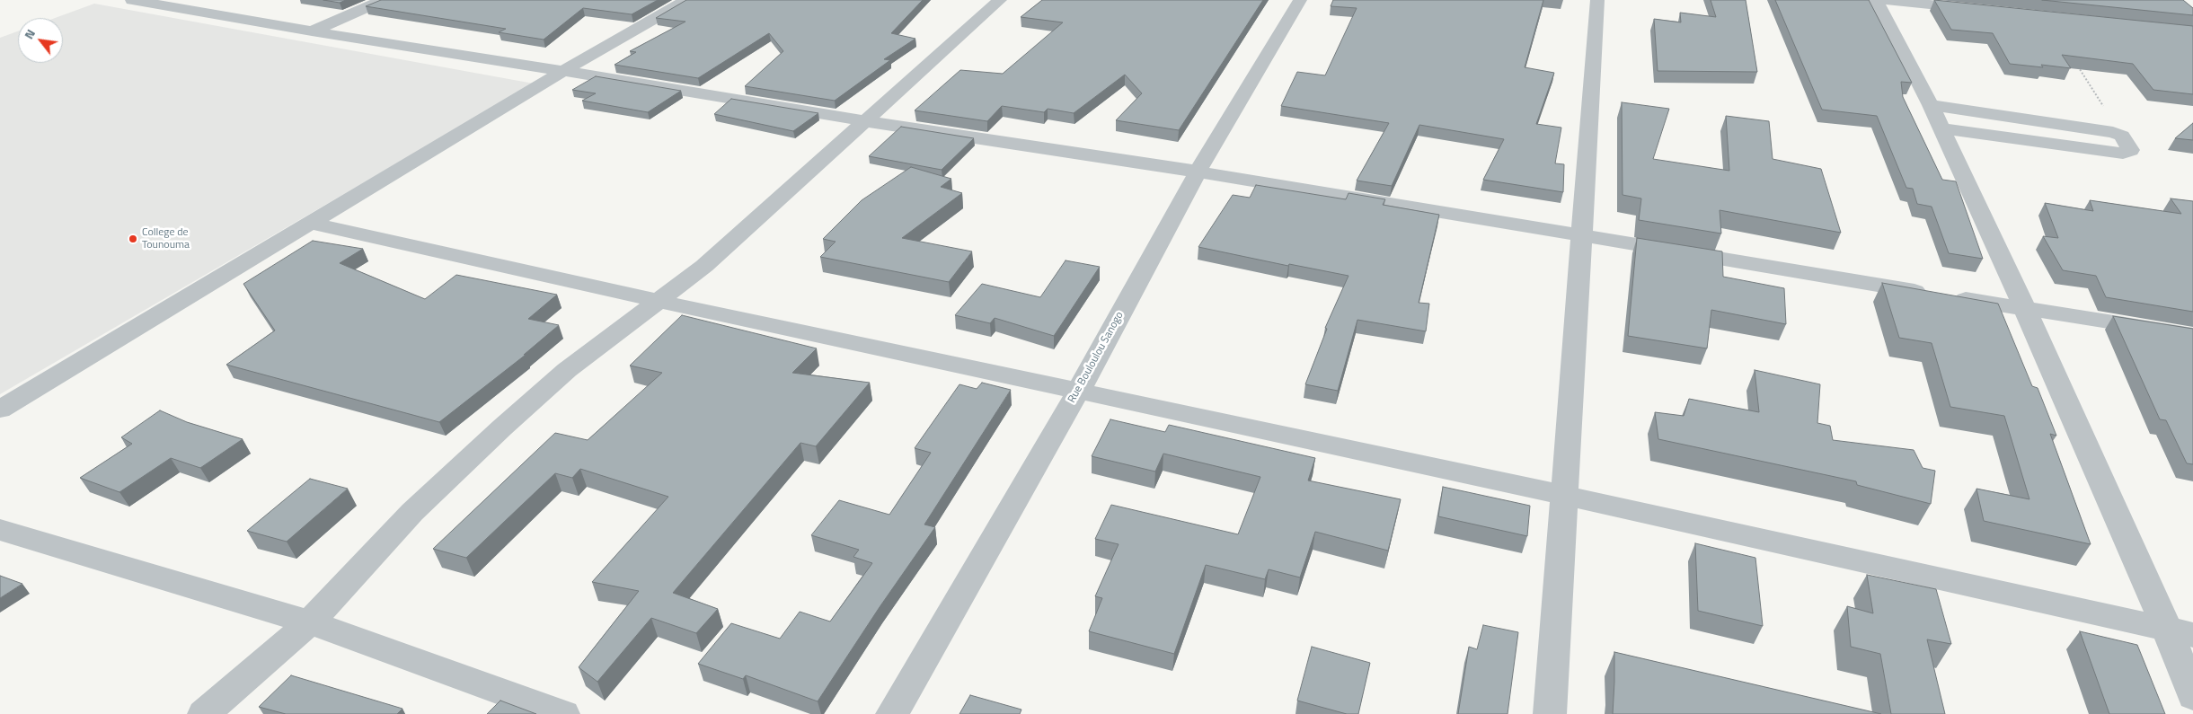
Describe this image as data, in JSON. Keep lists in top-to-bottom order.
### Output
{
  "streets": {
    "street": ["Rue Bouloulou Sanogo"]
  },
  "places": ["College de Tounouma"],
  "north": "top left"
}
